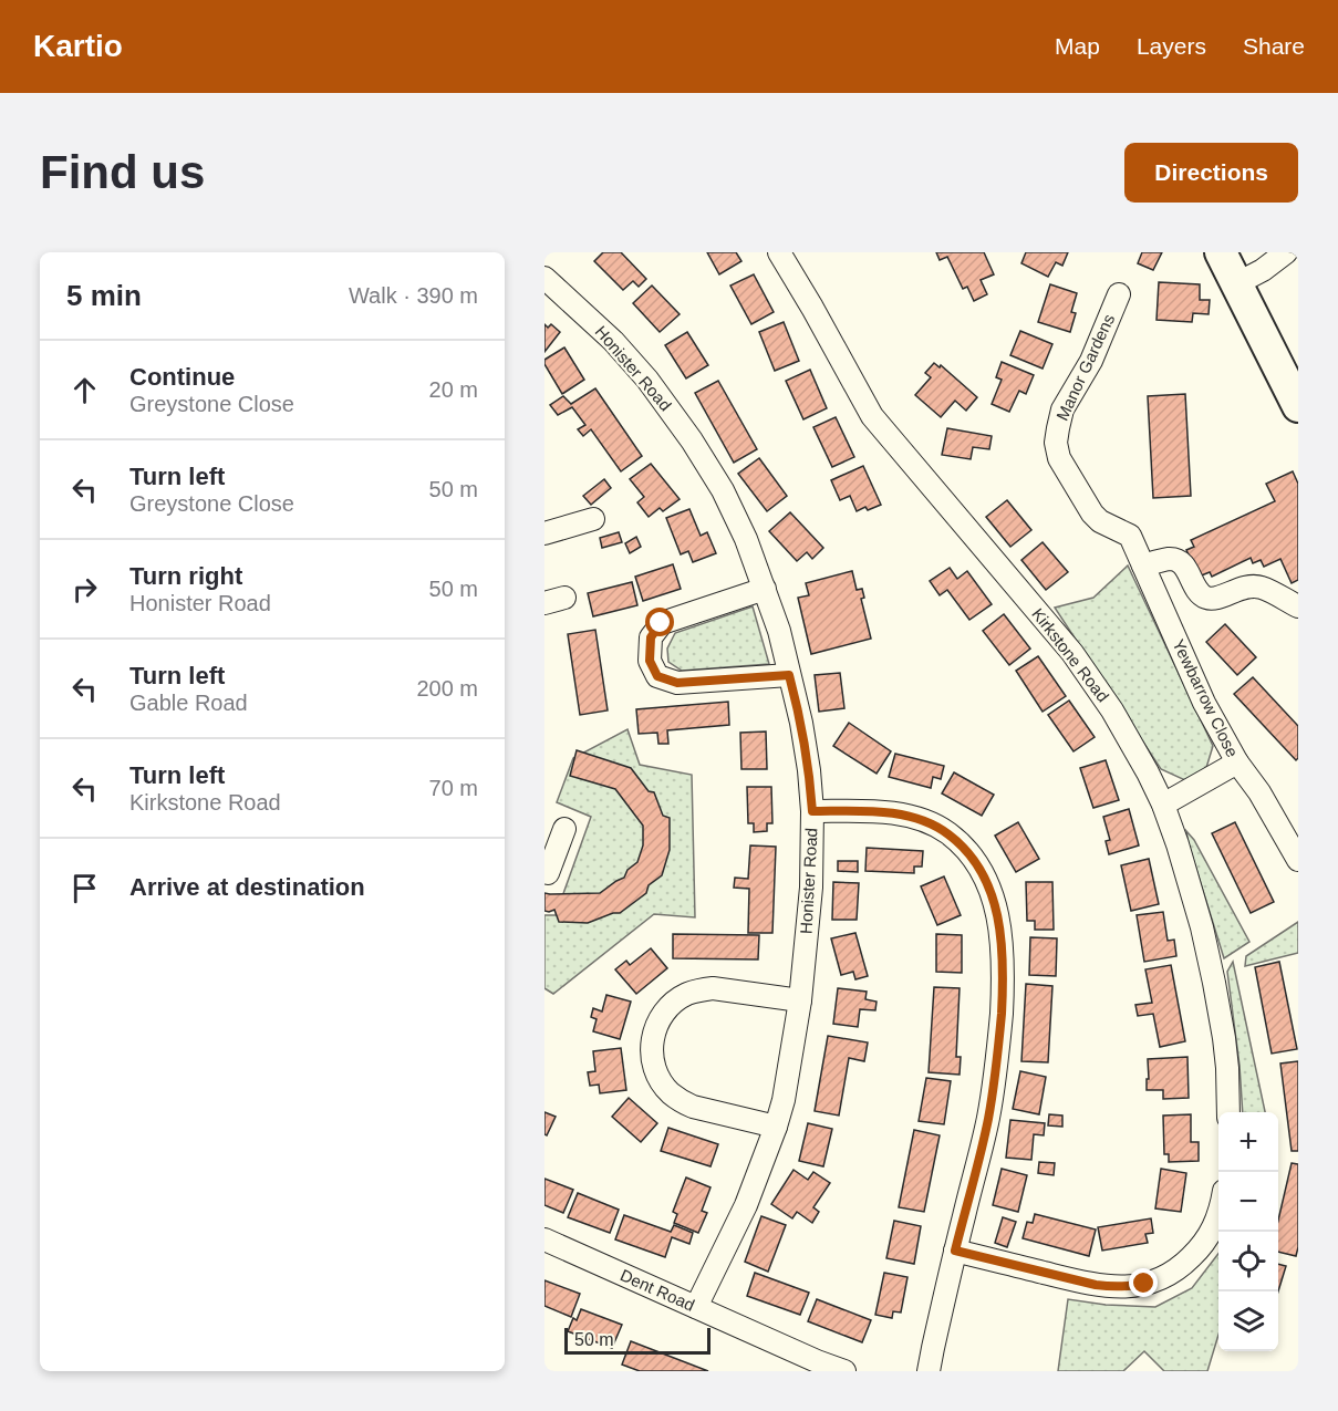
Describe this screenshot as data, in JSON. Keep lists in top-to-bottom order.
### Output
{
  "streets": {
    "street": [
      "Manor Gardens",
      "Honister Road",
      "Kirkstone Road",
      "Yewbarrow Close",
      "Dent Road"
    ]
  },
  "crossings": [
    ["Manor Gardens", "Yewbarrow Close"],
    ["Honister Road", "Dent Road"]
  ],
  "scale_bar": "50 m",
  "page": {
    "header": "Kartio",
    "nav": ["Map", "Layers", "Share"],
    "buttons": "Directions",
    "title": "Find us",
    "heading": ["5 min", "Walk · 390 m"],
    "list": [
      ["Continue", "Greystone Close", "20 m"],
      ["Turn left", "Greystone Close", "50 m"],
      ["Turn right", "Honister Road", "50 m"],
      ["Turn left", "Gable Road", "200 m"],
      ["Turn left", "Kirkstone Road", "70 m"],
      "Arrive at destination"
    ],
    "map_buttons": ["+", "−"],
    "scale": "50 m"
  }
}
